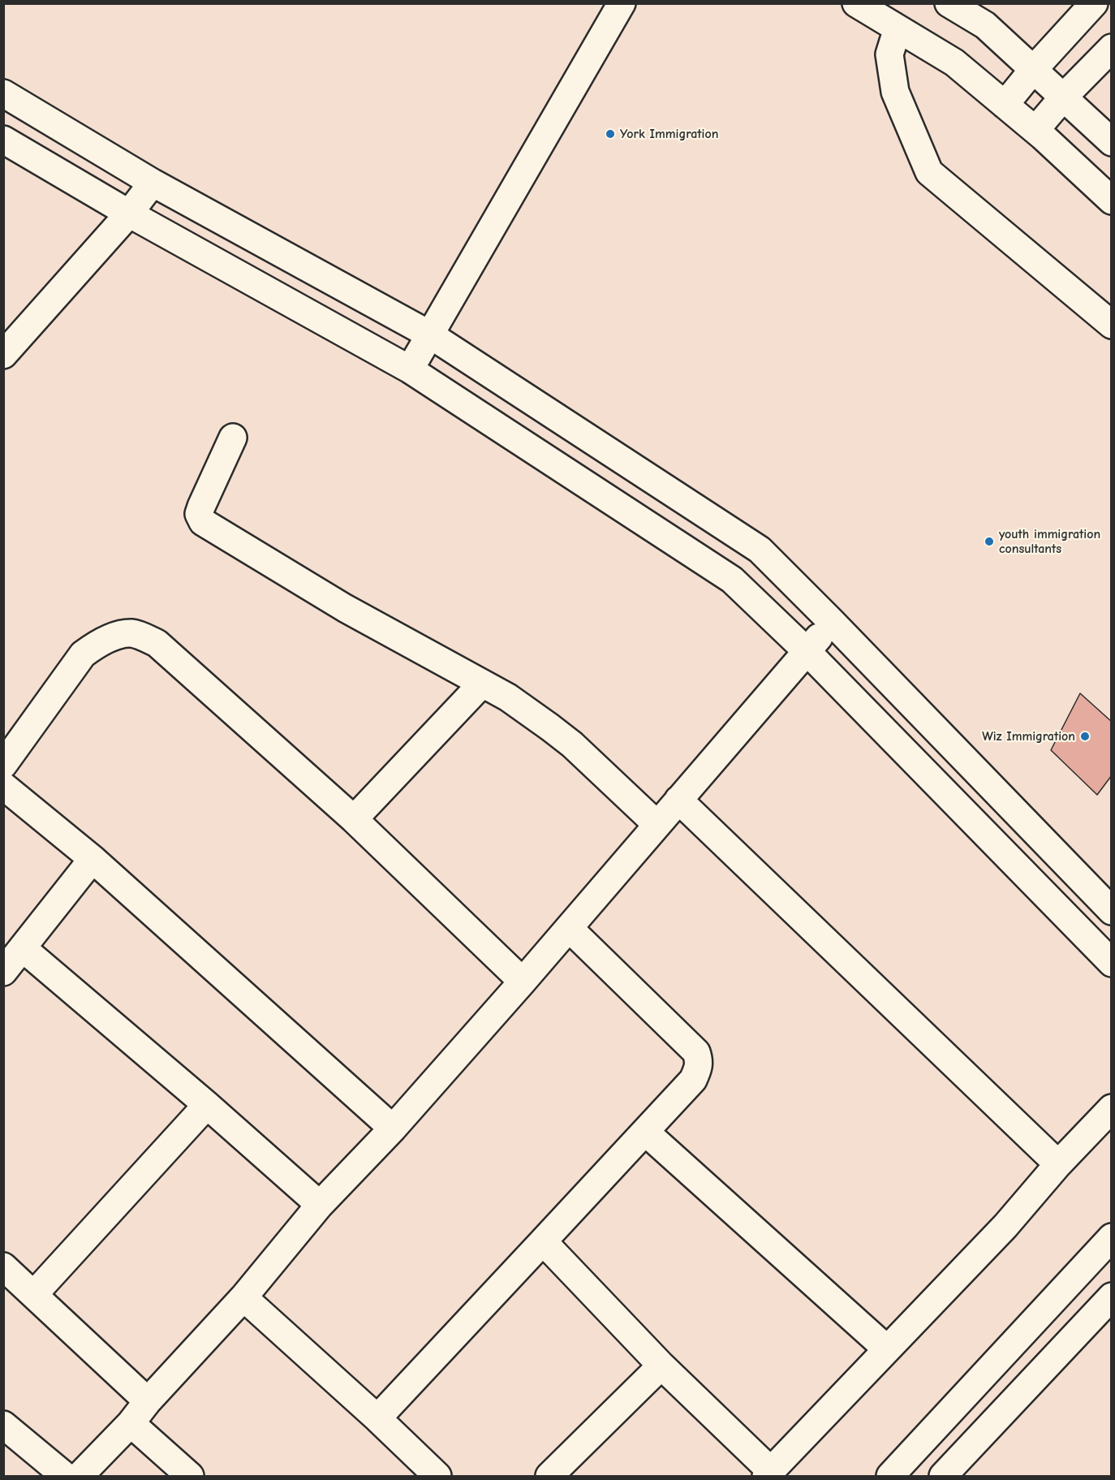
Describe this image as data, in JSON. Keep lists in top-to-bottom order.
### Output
{
  "places": ["York Immigration", "youth immigration consultants", "Wiz Immigration"]
}
